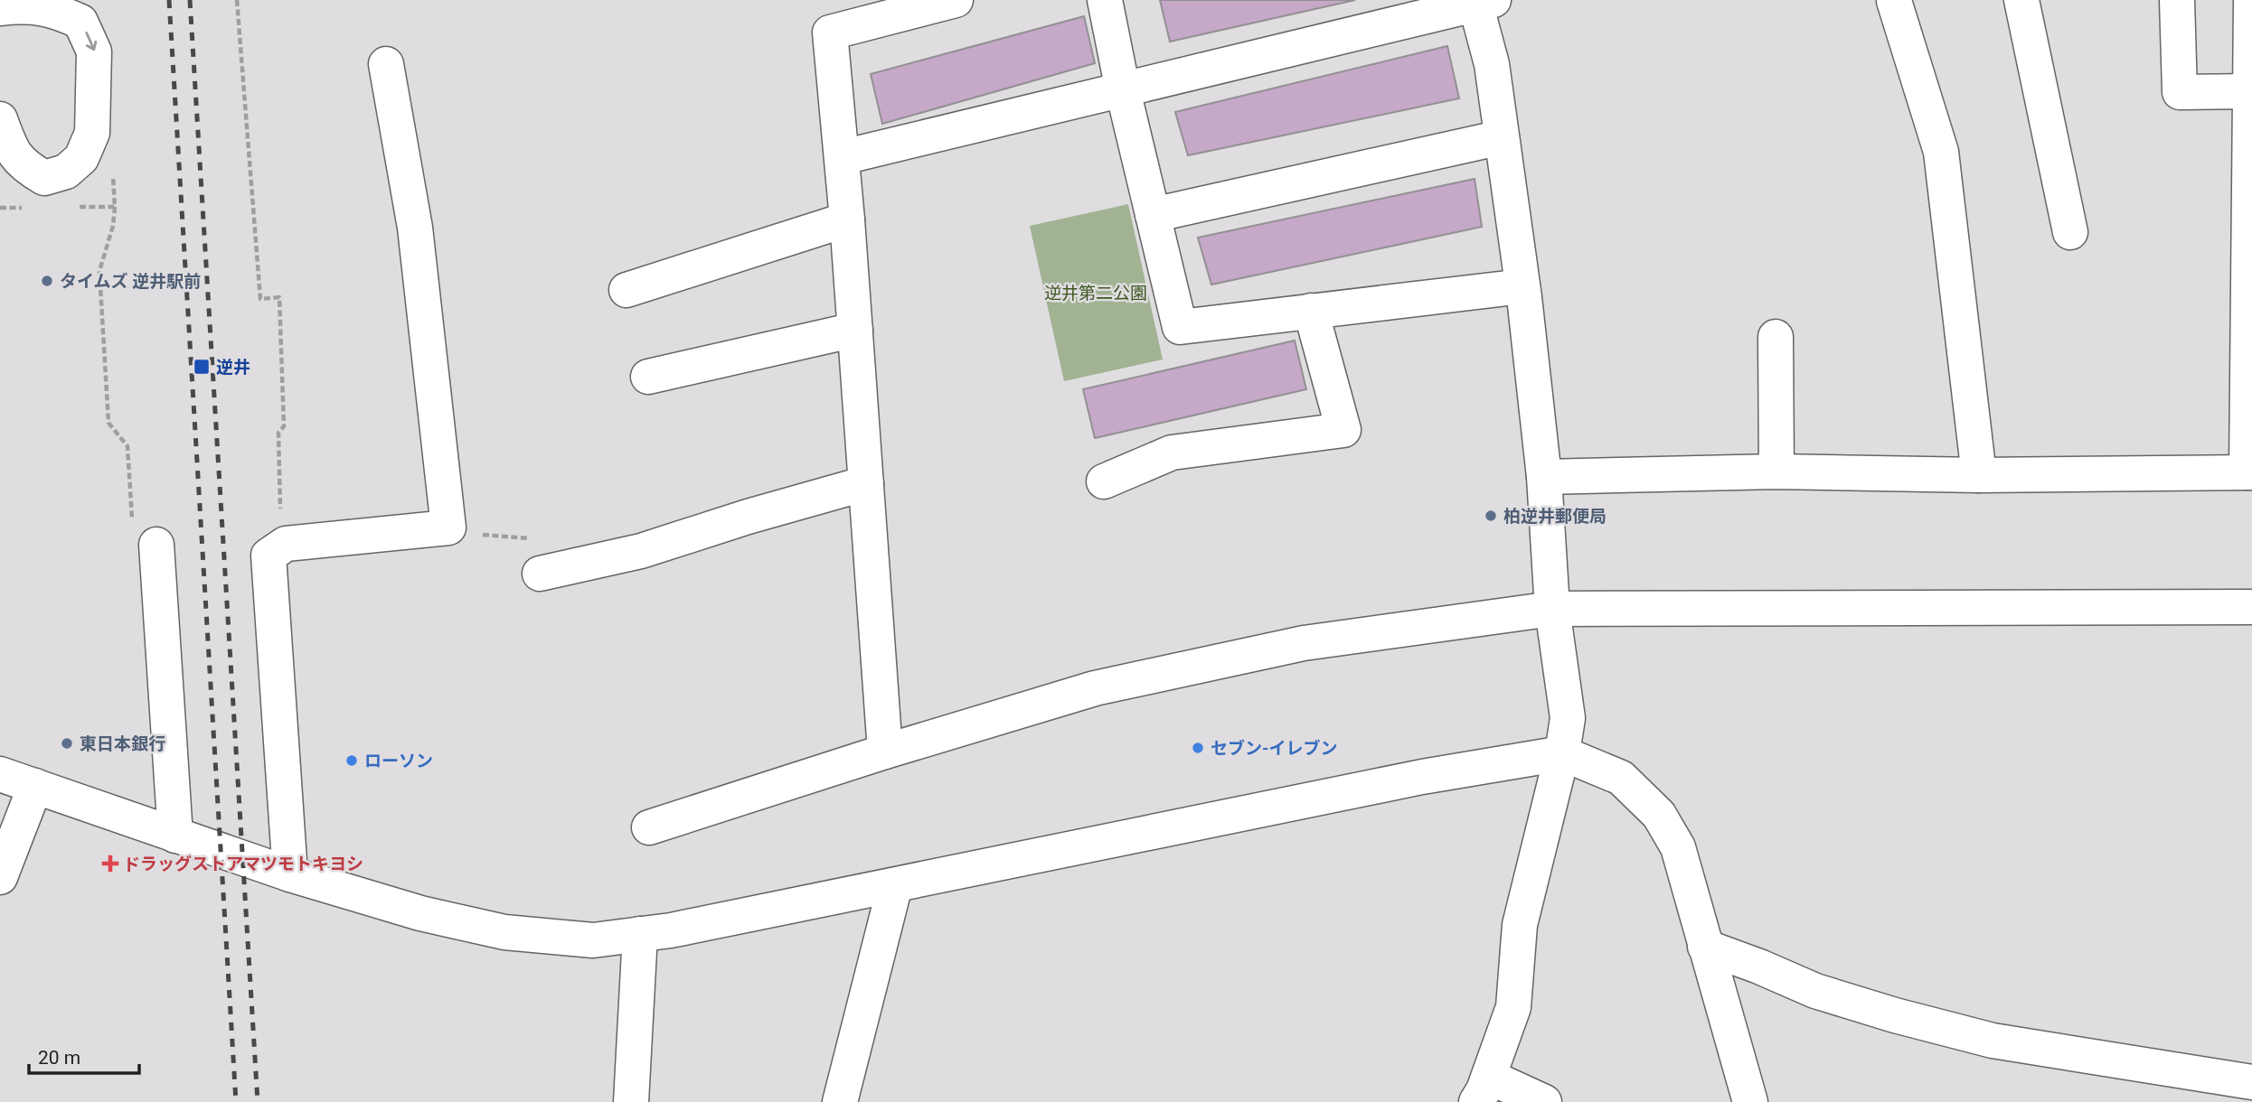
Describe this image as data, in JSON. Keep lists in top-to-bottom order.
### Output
{
  "parks": ["逆井第二公園"],
  "places": {
    "other": [
      "タイムズ 逆井駅前",
      "柏逆井郵便局",
      "東日本銀行",
      "セブン-イレブン",
      "ローソン"
    ],
    "transit": ["逆井"],
    "health": ["ドラッグストアマツモトキヨシ"]
  },
  "scale_bar": "20 m"
}
